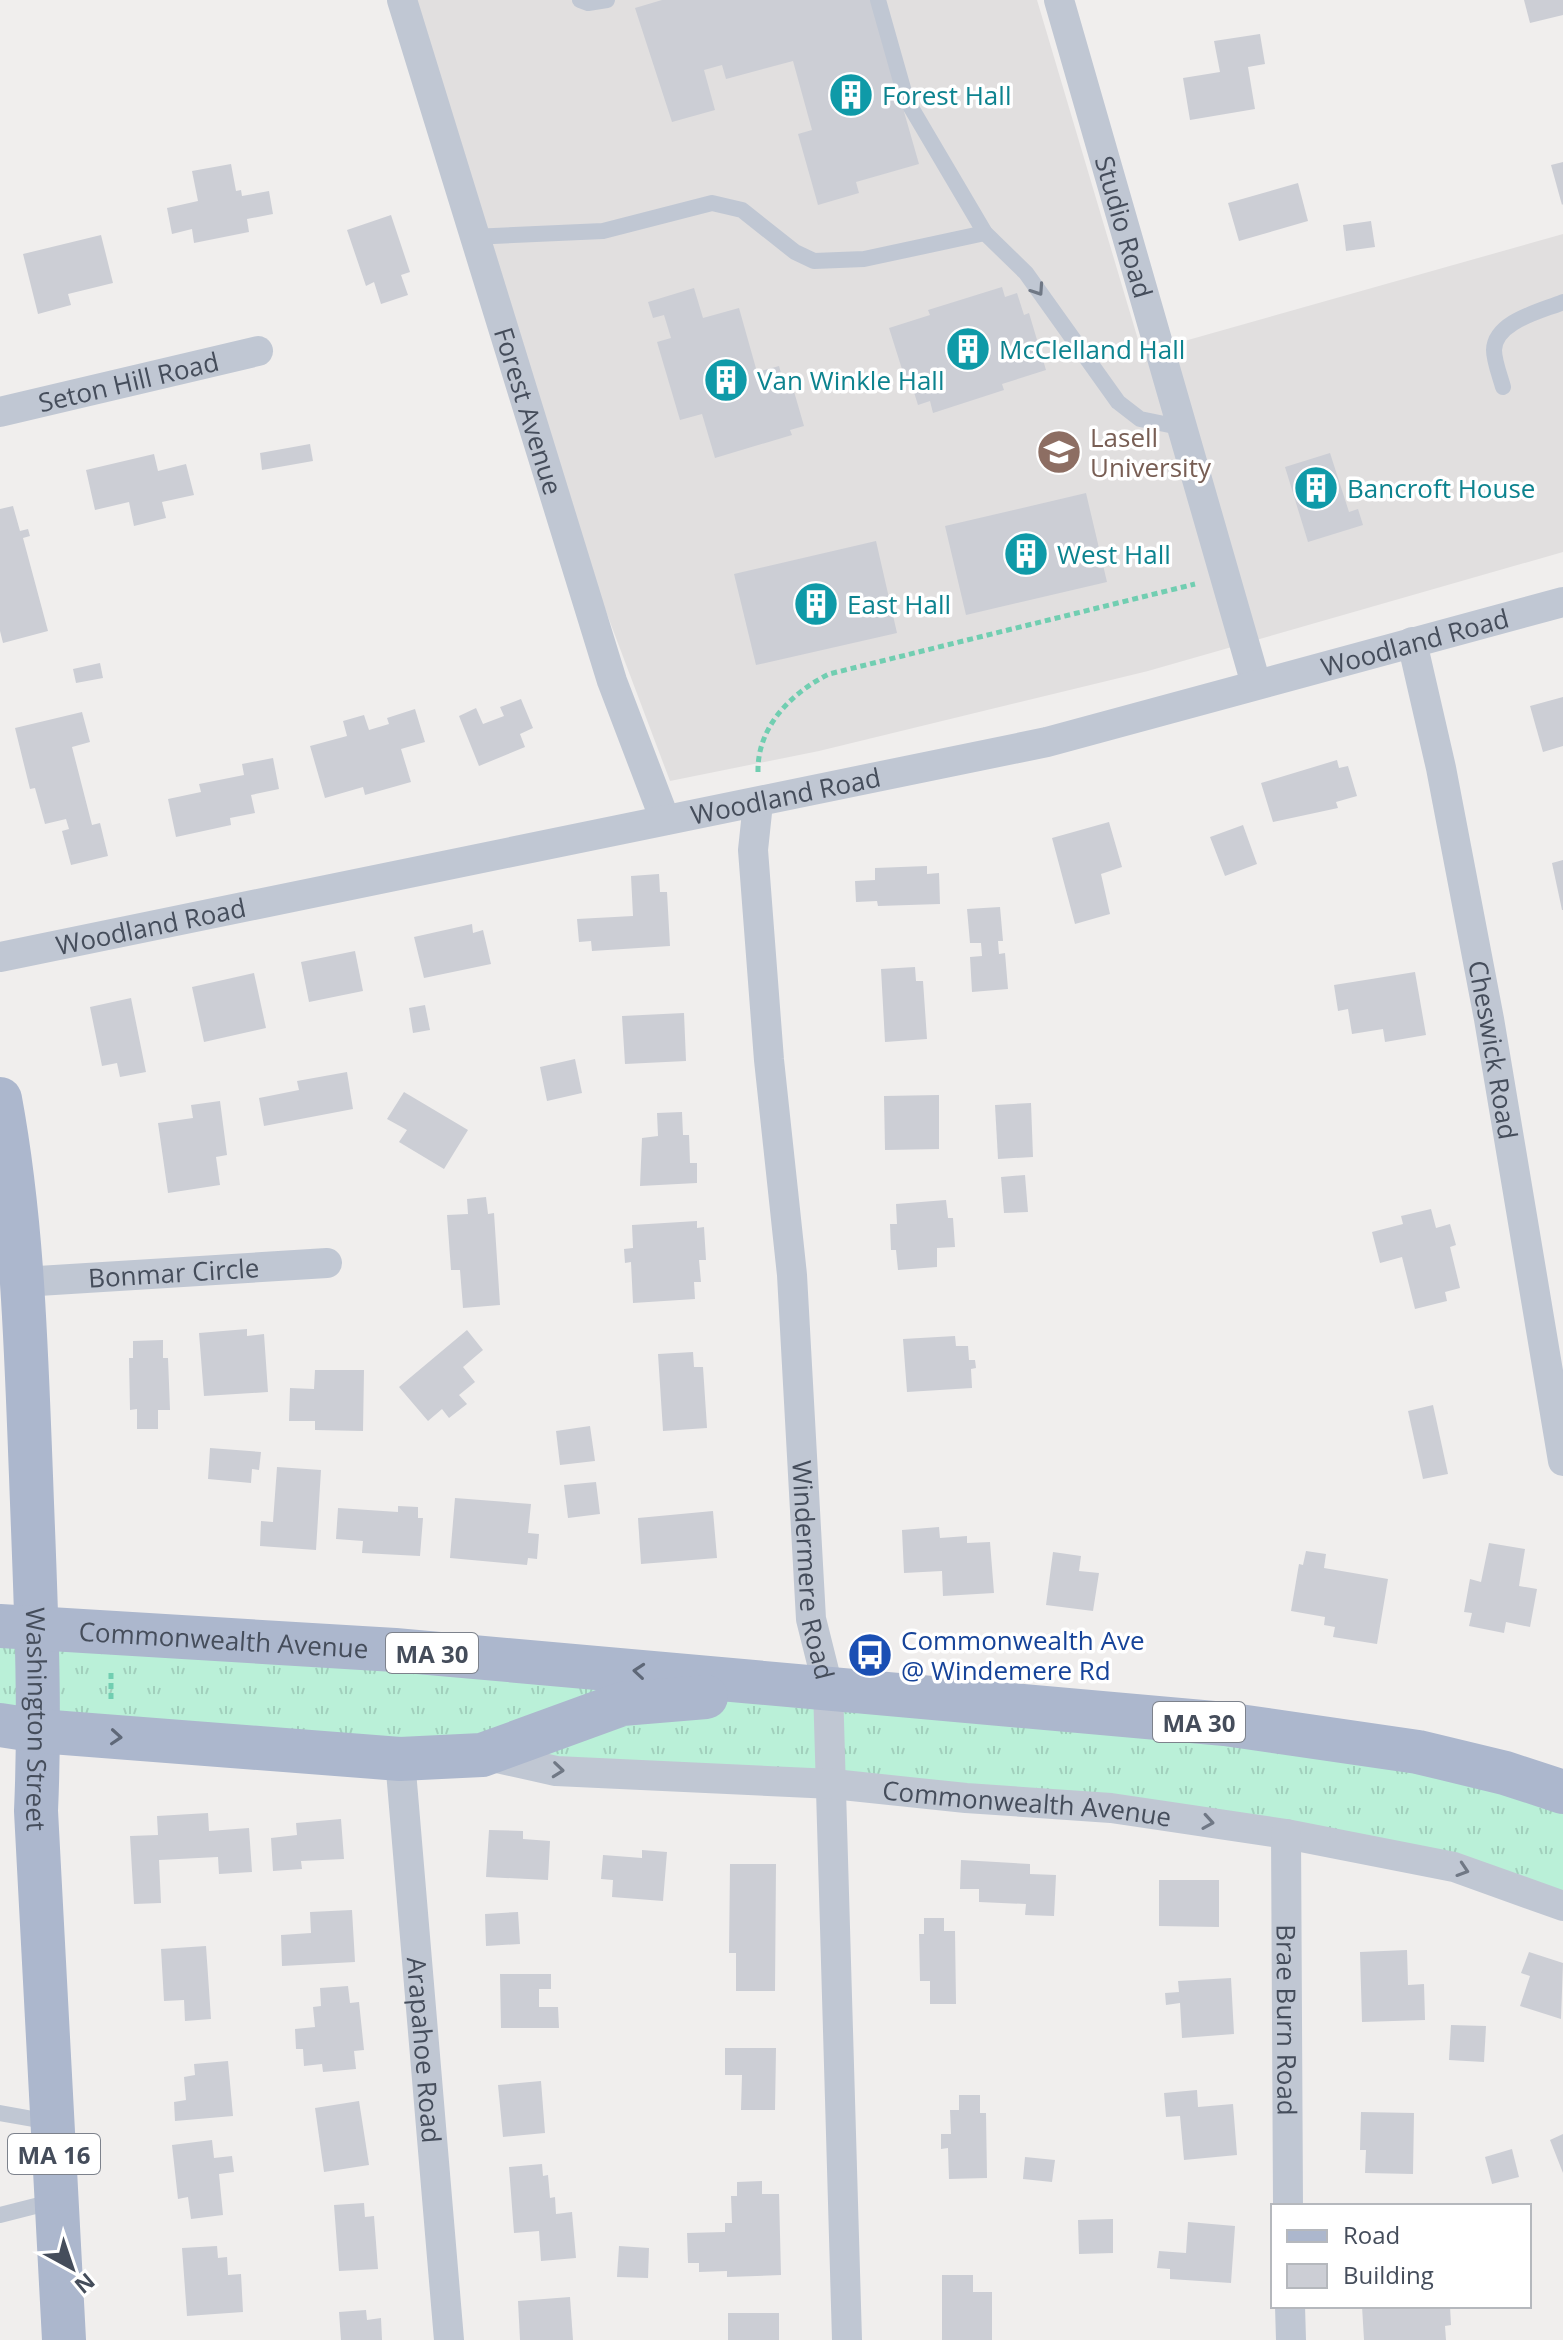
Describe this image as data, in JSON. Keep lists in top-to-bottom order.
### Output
{
  "streets": {
    "main road": [
      "Commonwealth Avenue",
      "MA 30",
      "Washington Street",
      "MA 16"
    ],
    "street": [
      "Studio Road",
      "Seton Hill Road",
      "Forest Avenue",
      "Woodland Road",
      "Cheswick Road",
      "Bonmar Circle",
      "Windermere Road",
      "Brae Burn Road",
      "Arapahoe Road"
    ]
  },
  "crossings": [
    ["Studio Road", "Woodland Road"],
    ["Forest Avenue", "Woodland Road"],
    ["Woodland Road", "Cheswick Road"],
    ["Woodland Road", "Windermere Road"],
    ["Bonmar Circle", "Washington Street"],
    ["Windermere Road", "Commonwealth Avenue"],
    ["Commonwealth Avenue", "Washington Street"],
    ["Commonwealth Avenue", "Brae Burn Road"],
    ["Commonwealth Avenue", "Arapahoe Road"]
  ],
  "places": {
    "building": [
      "Forest Hall",
      "McClelland Hall",
      "Van Winkle Hall",
      "Bancroft House",
      "West Hall",
      "East Hall"
    ],
    "school or university": ["Lasell University"],
    "bus stop": ["Commonwealth Ave @ Windemere Rd"]
  },
  "legend": ["Road", "Building"],
  "north": "bottom right"
}
